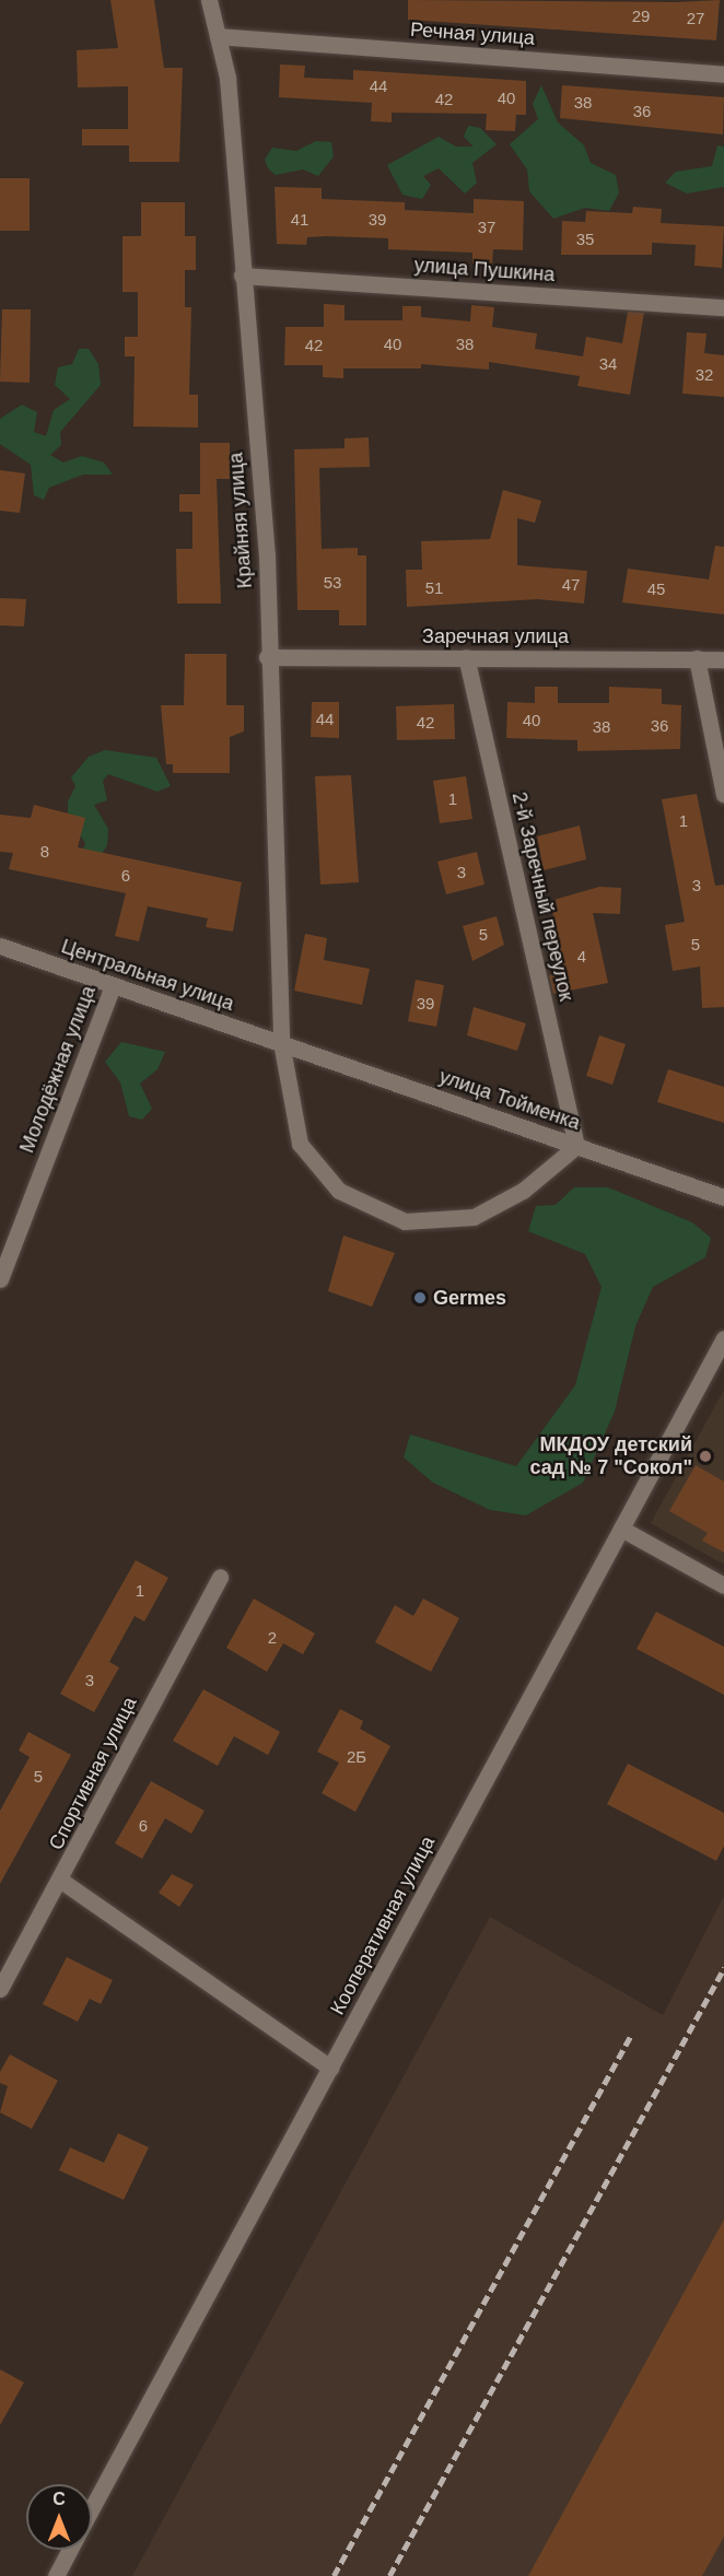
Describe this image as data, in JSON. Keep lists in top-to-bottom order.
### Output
{
  "streets": {
    "street": [
      "Речная улица",
      "улица Пушкина",
      "Крайняя улица",
      "Заречная улица",
      "2-й Заречный переулок",
      "Центральная улица",
      "Молодёжная улица",
      "улица Тойменка",
      "Спортивная улица",
      "Кооперативная улица"
    ]
  },
  "crossings": [
    ["Речная улица", "Крайняя улица"],
    ["улица Пушкина", "Крайняя улица"],
    ["Крайняя улица", "Заречная улица"],
    ["Крайняя улица", "2-й Заречный переулок"],
    ["Крайняя улица", "Центральная улица"],
    ["Крайняя улица", "улица Тойменка"],
    ["Заречная улица", "2-й Заречный переулок"],
    ["2-й Заречный переулок", "улица Тойменка"],
    ["Центральная улица", "Молодёжная улица"],
    ["Центральная улица", "улица Тойменка"]
  ],
  "places": ["Germes", "МКДОУ детский сад № 7 \"Сокол\""],
  "house_numbers": [
    "29",
    "27",
    "44",
    "40",
    "42",
    "38",
    "36",
    "41",
    "39",
    "37",
    "35",
    "40",
    "38",
    "42",
    "34",
    "32",
    "53",
    "47",
    "51",
    "45",
    "44",
    "40",
    "42",
    "36",
    "38",
    "1",
    "1",
    "8",
    "3",
    "6",
    "3",
    "5",
    "5",
    "4",
    "39",
    "1",
    "2",
    "3",
    "2Б",
    "5",
    "6"
  ],
  "north": "top"
}
